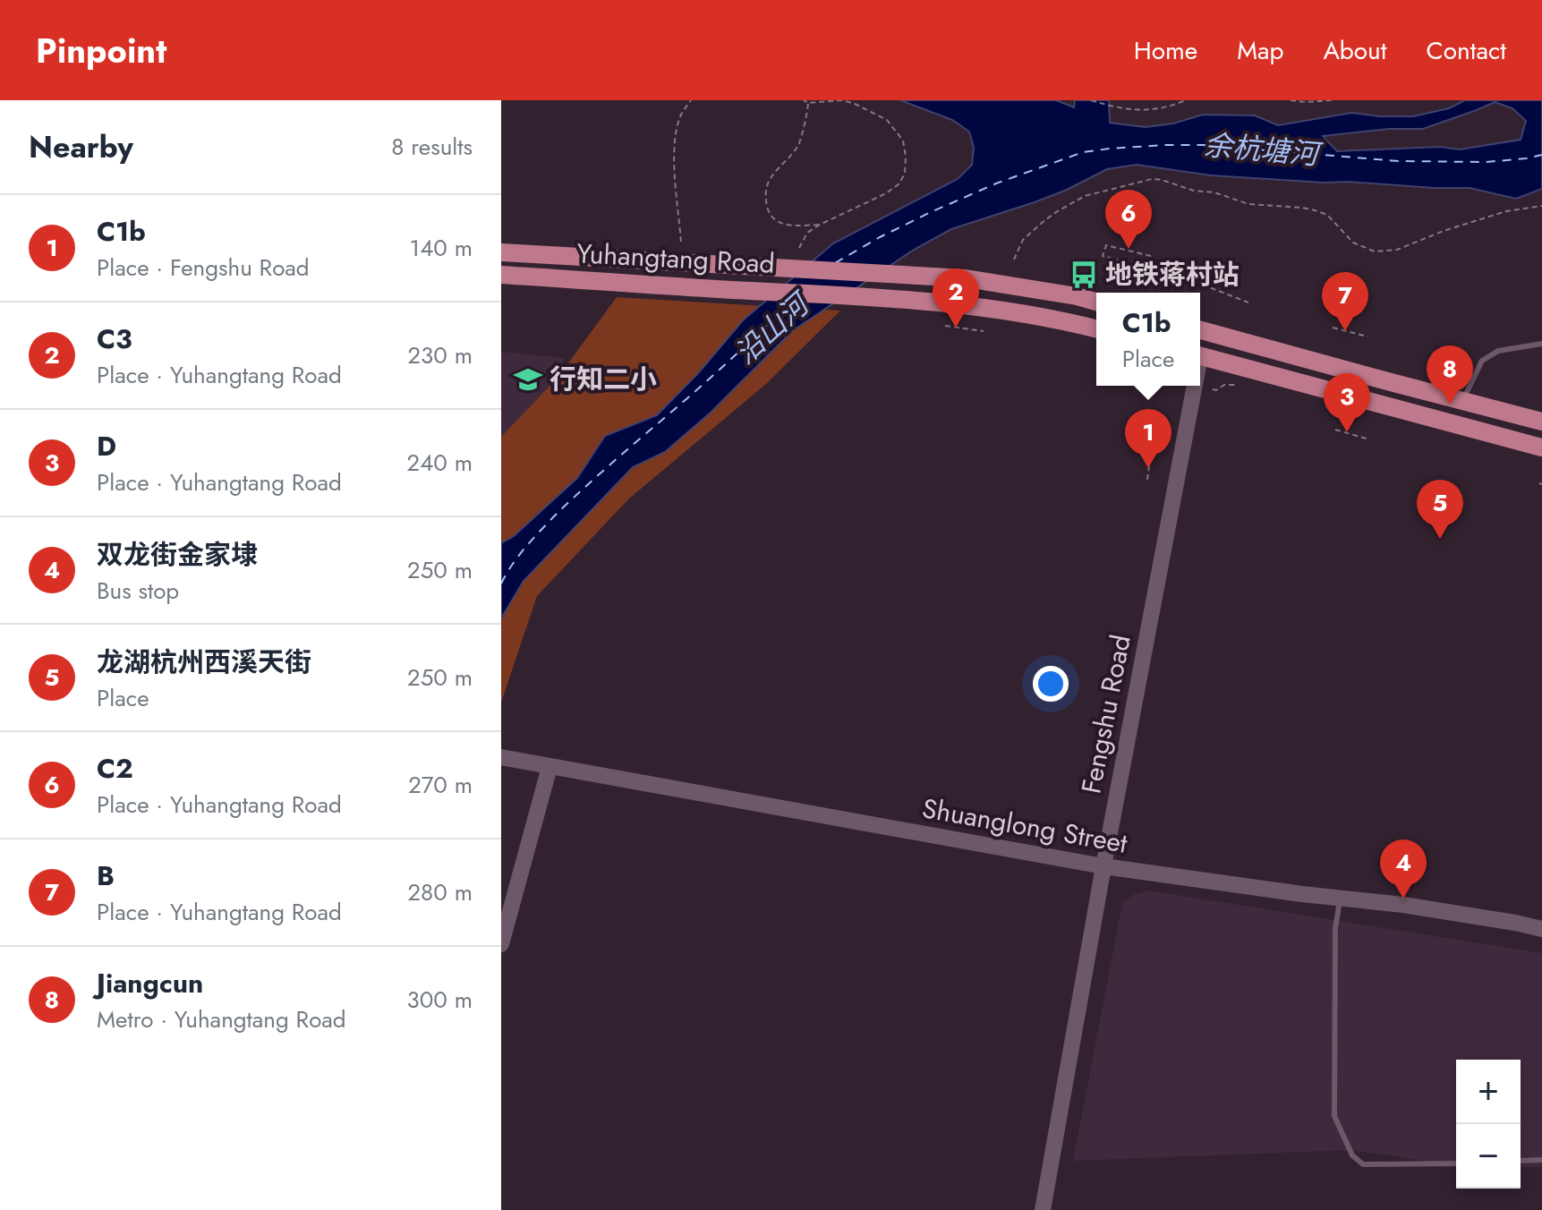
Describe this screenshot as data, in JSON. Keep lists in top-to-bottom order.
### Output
{
  "streets": {
    "main road": ["Yuhangtang Road"],
    "street": ["Fengshu Road", "Shuanglong Street"]
  },
  "crossings": [
    ["Fengshu Road", "Shuanglong Street"]
  ],
  "water": ["余杭塘河", "沿山河"],
  "places": {
    "bus stop": ["地铁蒋村站"],
    "school or university": ["行知二小"]
  },
  "page": {
    "header": "Pinpoint",
    "nav": [
      "Home",
      "Map",
      "About",
      "Contact"
    ],
    "heading": ["Nearby", "8 results"],
    "pins": [
      "6",
      "2",
      "7",
      "8",
      "3",
      "1",
      "5",
      "4"
    ],
    "list": [
      {
        "mark": "1",
        "name": "C1b",
        "note": "Place · Fengshu Road",
        "value": "140 m"
      },
      {
        "mark": "2",
        "name": "C3",
        "note": "Place · Yuhangtang Road",
        "value": "230 m"
      },
      {
        "mark": "3",
        "name": "D",
        "note": "Place · Yuhangtang Road",
        "value": "240 m"
      },
      {
        "mark": "4",
        "name": "双龙街金家埭",
        "note": "Bus stop",
        "value": "250 m"
      },
      {
        "mark": "5",
        "name": "龙湖杭州西溪天街",
        "note": "Place",
        "value": "250 m"
      },
      {
        "mark": "6",
        "name": "C2",
        "note": "Place · Yuhangtang Road",
        "value": "270 m"
      },
      {
        "mark": "7",
        "name": "B",
        "note": "Place · Yuhangtang Road",
        "value": "280 m"
      },
      {
        "mark": "8",
        "name": "Jiangcun",
        "note": "Metro · Yuhangtang Road",
        "value": "300 m"
      }
    ],
    "popup": ["C1b", "Place"],
    "map_buttons": ["+", "−"]
  }
}
